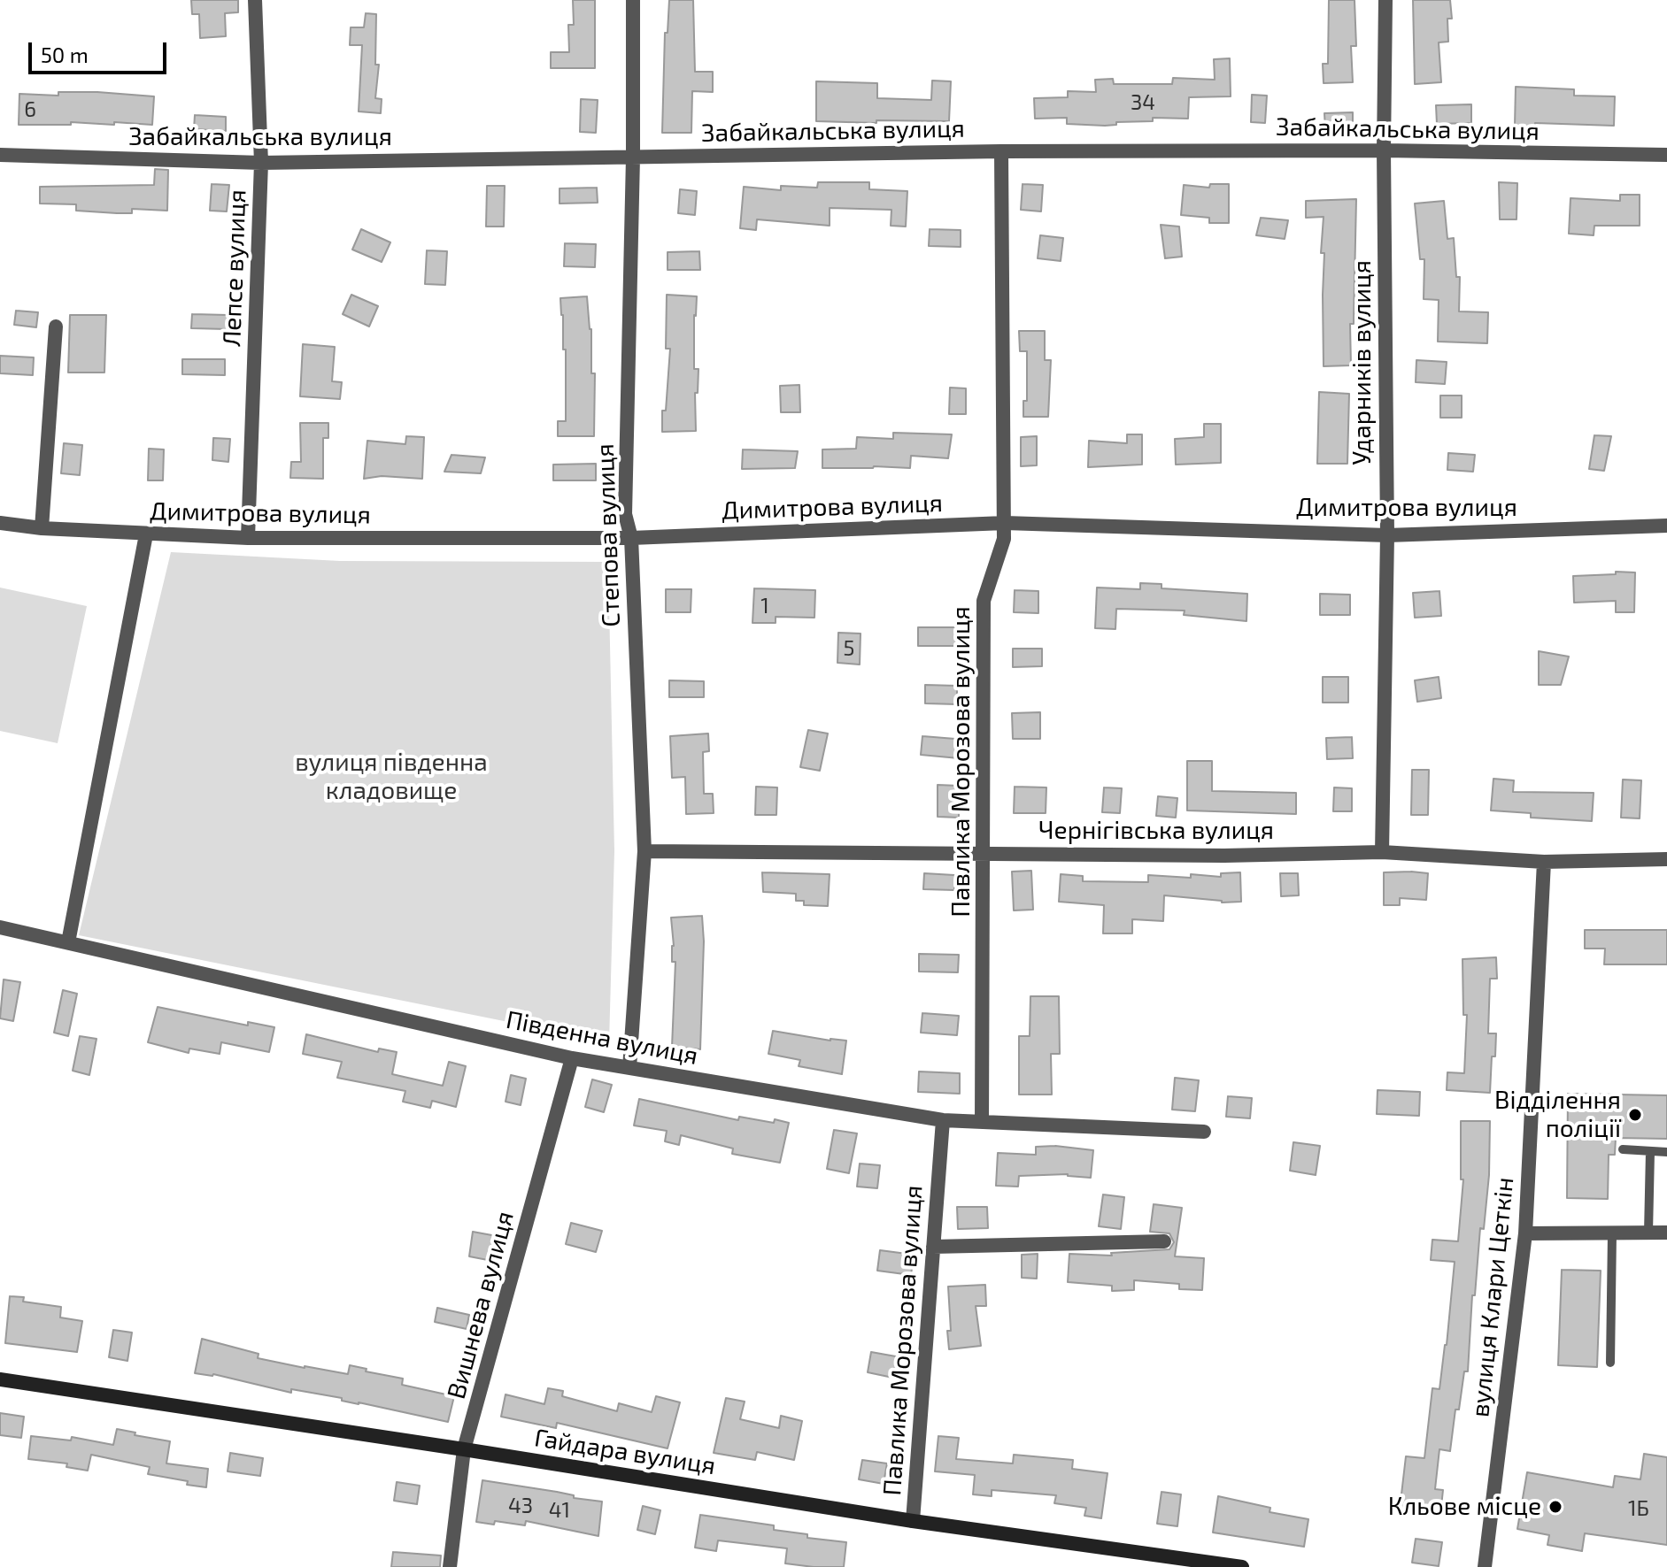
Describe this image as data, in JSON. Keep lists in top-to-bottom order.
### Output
{
  "streets": {
    "street": [
      "Забайкальська вулиця",
      "Лепсе вулиця",
      "Ударників вулиця",
      "Димитрова вулиця",
      "Степова вулиця",
      "Павлика Морозова вулиця",
      "Чернігівська вулиця",
      "Південна вулиця",
      "вулиця Клари Цеткін",
      "Вишнева вулиця",
      "Гайдара вулиця"
    ]
  },
  "crossings": [
    ["Забайкальська вулиця", "Лепсе вулиця"],
    ["Забайкальська вулиця", "Ударників вулиця"],
    ["Забайкальська вулиця", "Степова вулиця"],
    ["Забайкальська вулиця", "Павлика Морозова вулиця"],
    ["Лепсе вулиця", "Димитрова вулиця"],
    ["Ударників вулиця", "Димитрова вулиця"],
    ["Ударників вулиця", "Чернігівська вулиця"],
    ["Димитрова вулиця", "Степова вулиця"],
    ["Димитрова вулиця", "Павлика Морозова вулиця"],
    ["Степова вулиця", "Чернігівська вулиця"],
    ["Степова вулиця", "Південна вулиця"],
    ["Павлика Морозова вулиця", "Чернігівська вулиця"],
    ["Павлика Морозова вулиця", "Південна вулиця"],
    ["Павлика Морозова вулиця", "Гайдара вулиця"],
    ["Чернігівська вулиця", "вулиця Клари Цеткін"],
    ["Південна вулиця", "Вишнева вулиця"],
    ["Вишнева вулиця", "Гайдара вулиця"]
  ],
  "parks": ["вулиця південна кладовище"],
  "places": ["Відділення поліції", "Кльове місце"],
  "house_numbers": [
    "34",
    "6",
    "1",
    "5",
    "43",
    "1Б",
    "41"
  ],
  "scale_bar": "50 m"
}
